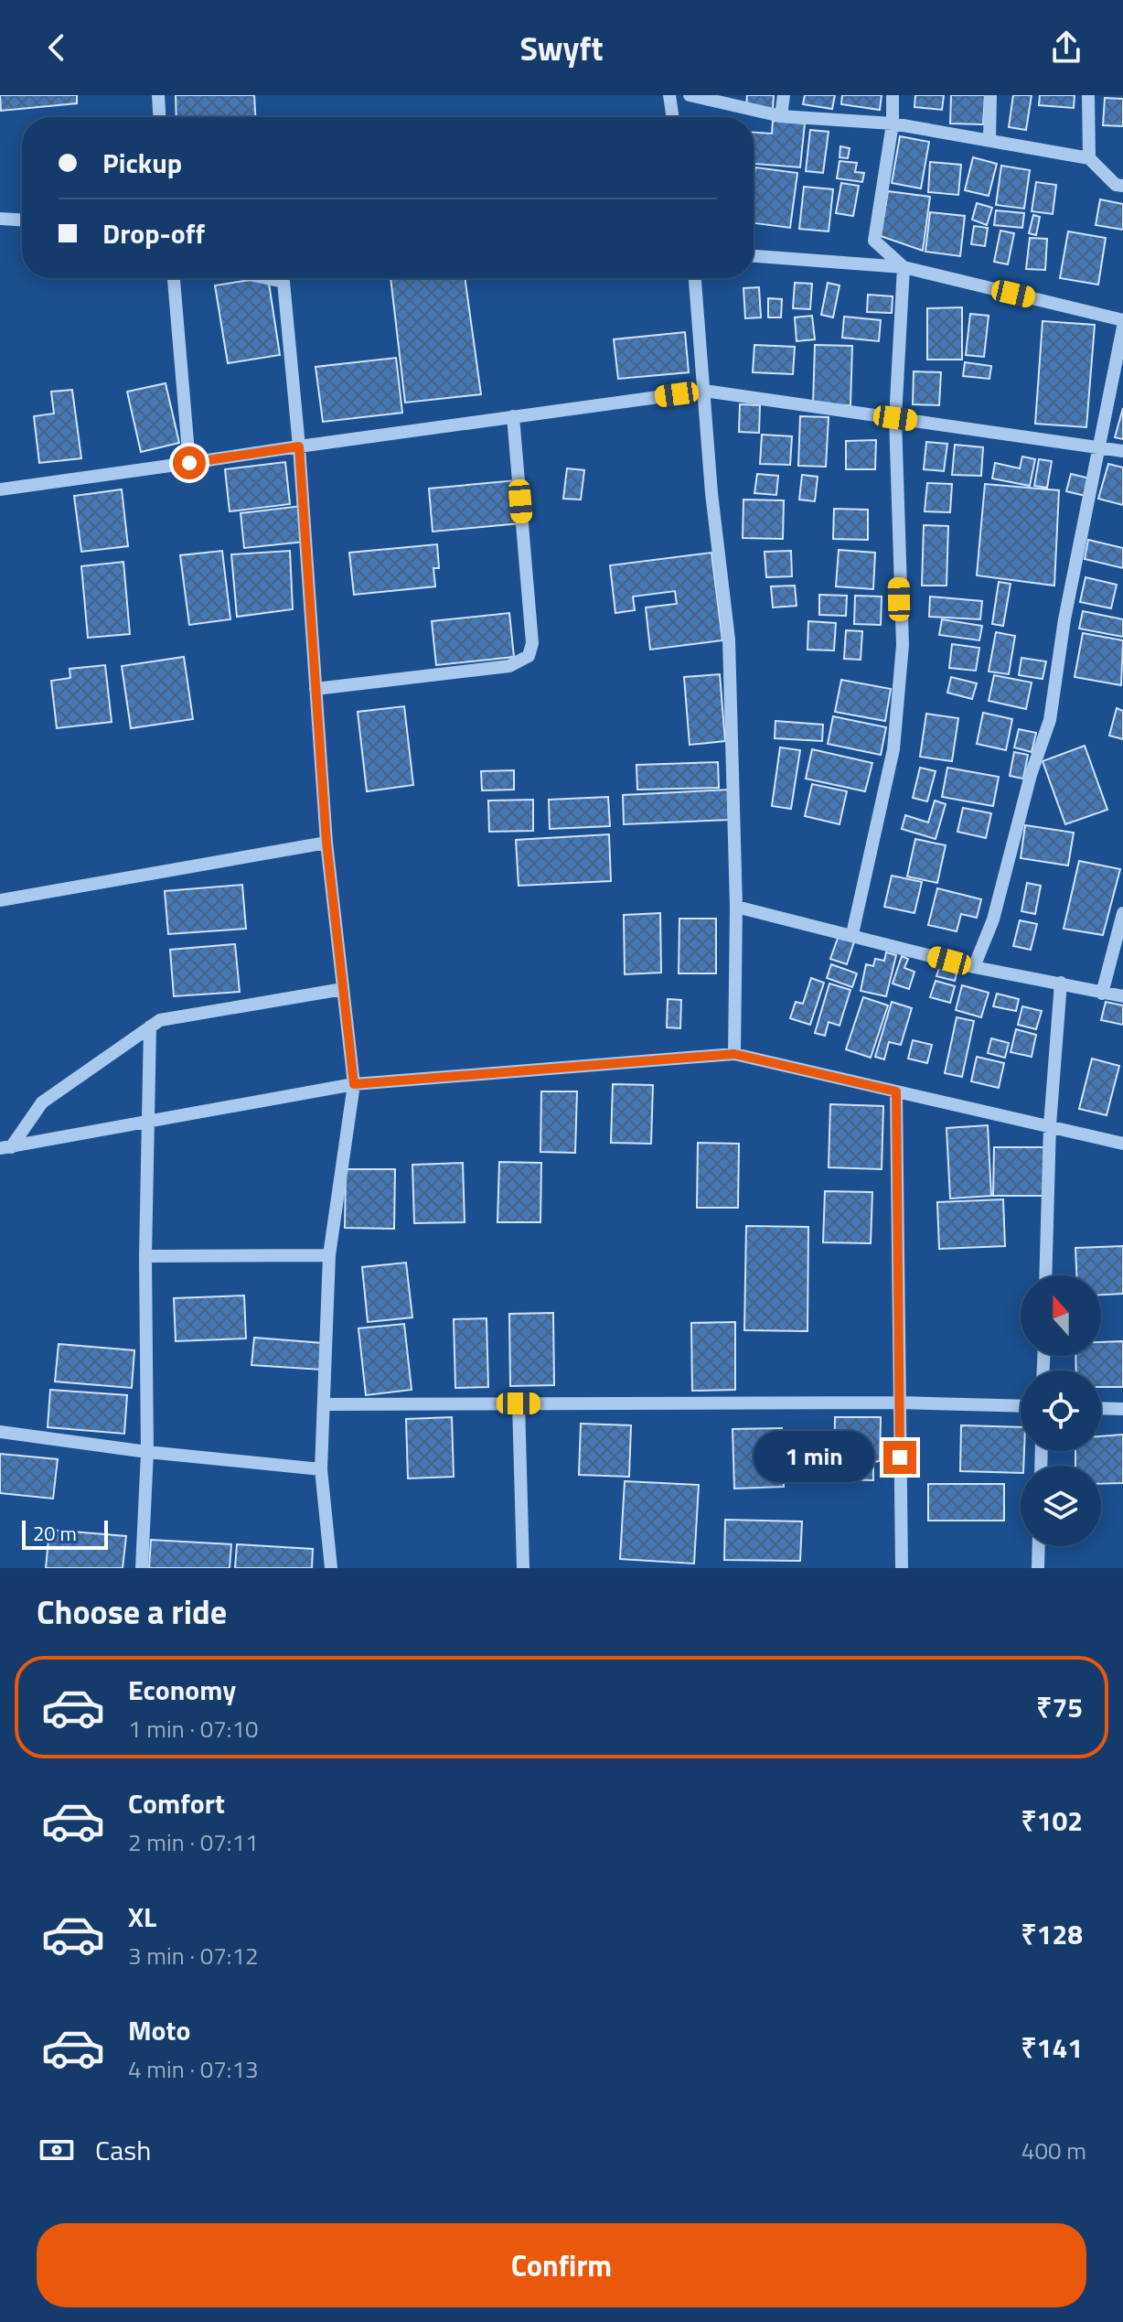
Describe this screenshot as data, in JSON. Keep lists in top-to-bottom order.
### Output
{
  "scale_bar": "20 m",
  "north": "top",
  "page": {
    "header": "Swyft",
    "banner": ["Pickup", "Drop-off"],
    "bubble": "1 min",
    "scale": "20 m",
    "heading": "Choose a ride",
    "list": [
      {
        "name": "Economy",
        "note": "1 min · 07:10",
        "value": "₹75"
      },
      {
        "name": "Comfort",
        "note": "2 min · 07:11",
        "value": "₹102"
      },
      {
        "name": "XL",
        "note": "3 min · 07:12",
        "value": "₹128"
      },
      {
        "name": "Moto",
        "note": "4 min · 07:13",
        "value": "₹141"
      }
    ],
    "pay": ["Cash", "400 m"],
    "buttons": "Confirm"
  }
}
